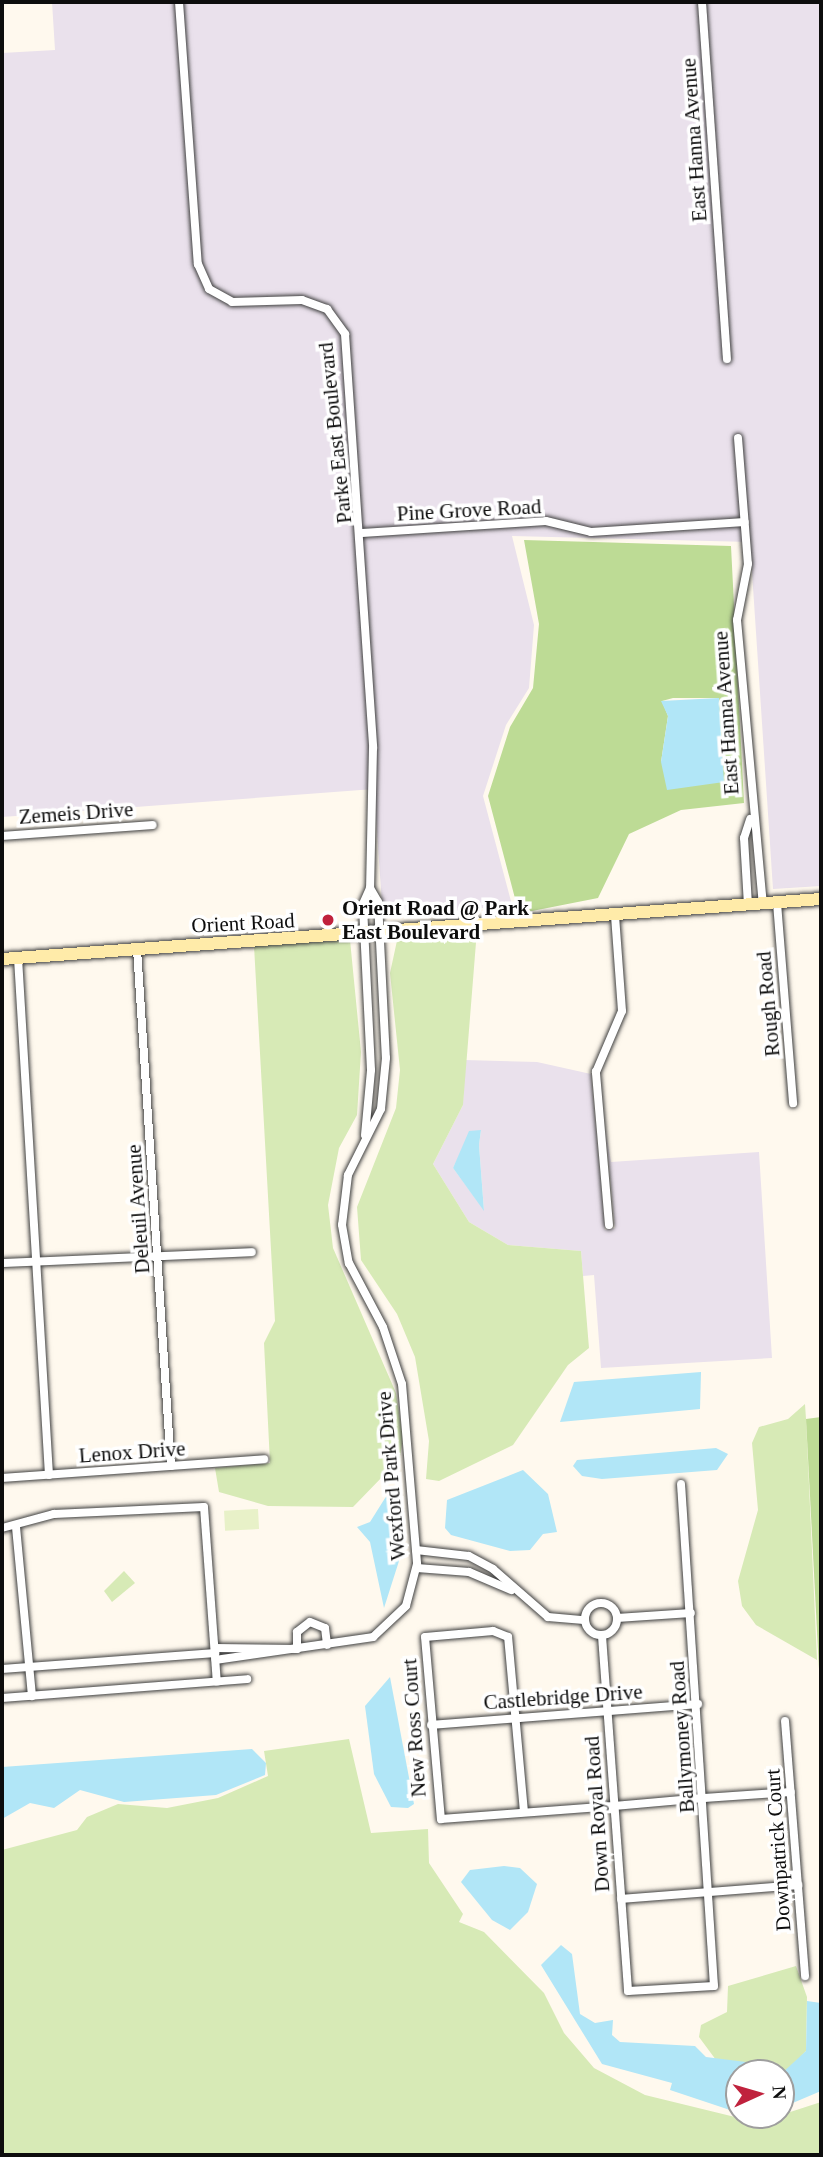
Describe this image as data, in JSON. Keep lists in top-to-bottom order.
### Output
{
  "streets": {
    "street": [
      "East Hanna Avenue",
      "Parke East Boulevard",
      "Pine Grove Road",
      "Zemeis Drive",
      "Orient Road",
      "Rough Road",
      "Deleuil Avenue",
      "Lenox Drive",
      "Wexford Park Drive",
      "Castlebridge Drive",
      "New Ross Court",
      "Ballymoney Road",
      "Down Royal Road",
      "Downpatrick Court"
    ]
  },
  "crossings": [
    ["East Hanna Avenue", "Pine Grove Road"],
    ["East Hanna Avenue", "Orient Road"],
    ["Parke East Boulevard", "Pine Grove Road"],
    ["Parke East Boulevard", "Orient Road"],
    ["Parke East Boulevard", "Wexford Park Drive"],
    ["Orient Road", "Rough Road"],
    ["Orient Road", "Deleuil Avenue"],
    ["Orient Road", "Wexford Park Drive"],
    ["Deleuil Avenue", "Lenox Drive"],
    ["Castlebridge Drive", "New Ross Court"],
    ["Castlebridge Drive", "Ballymoney Road"],
    ["Castlebridge Drive", "Down Royal Road"],
    ["Ballymoney Road", "Down Royal Road"]
  ],
  "places": ["Orient Road @ Park East Boulevard"],
  "north": "right"
}
